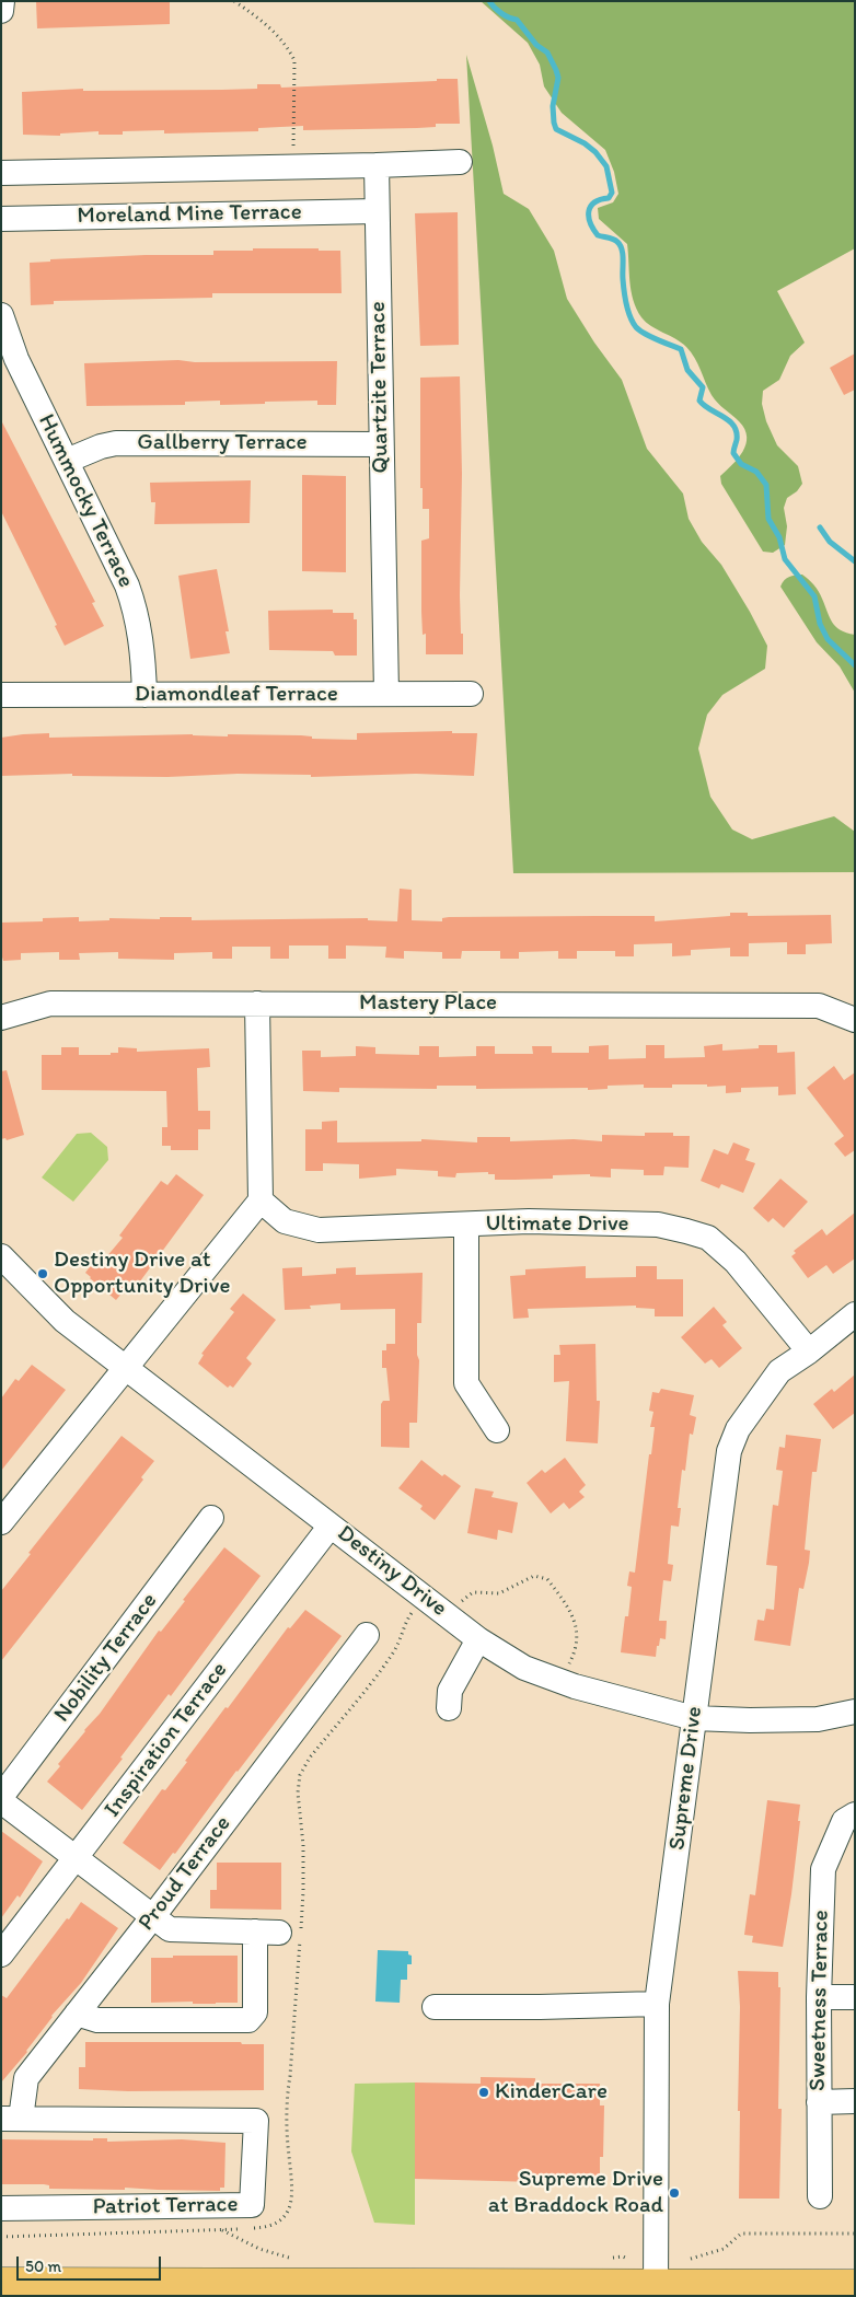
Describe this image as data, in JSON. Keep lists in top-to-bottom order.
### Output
{
  "streets": {
    "street": [
      "Moreland Mine Terrace",
      "Quartzite Terrace",
      "Gallberry Terrace",
      "Hummocky Terrace",
      "Diamondleaf Terrace",
      "Mastery Place",
      "Ultimate Drive",
      "Destiny Drive",
      "Nobility Terrace",
      "Inspiration Terrace",
      "Supreme Drive",
      "Proud Terrace",
      "Sweetness Terrace",
      "Patriot Terrace"
    ]
  },
  "crossings": [
    ["Moreland Mine Terrace", "Quartzite Terrace"],
    ["Quartzite Terrace", "Gallberry Terrace"],
    ["Quartzite Terrace", "Diamondleaf Terrace"],
    ["Gallberry Terrace", "Hummocky Terrace"],
    ["Hummocky Terrace", "Diamondleaf Terrace"],
    ["Ultimate Drive", "Supreme Drive"],
    ["Destiny Drive", "Inspiration Terrace"],
    ["Destiny Drive", "Supreme Drive"],
    ["Proud Terrace", "Patriot Terrace"]
  ],
  "places": ["Destiny Drive at Opportunity Drive", "KinderCare", "Supreme Drive at Braddock Road"],
  "scale_bar": "50 m"
}
